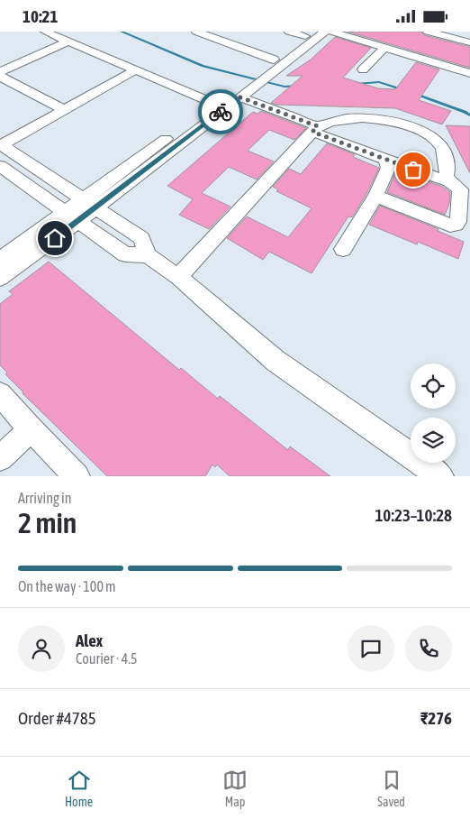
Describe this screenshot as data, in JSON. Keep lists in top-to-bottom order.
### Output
{
  "page": {
    "status": "10:21",
    "heading": ["2 min", "Arriving in", "10:23–10:28"],
    "panel": [
      "Alex",
      "Courier · 4.5",
      "Order #4785",
      "₹276"
    ],
    "bar": "On the way · 100 m",
    "tabs": ["Home", "Map", "Saved"]
  }
}
